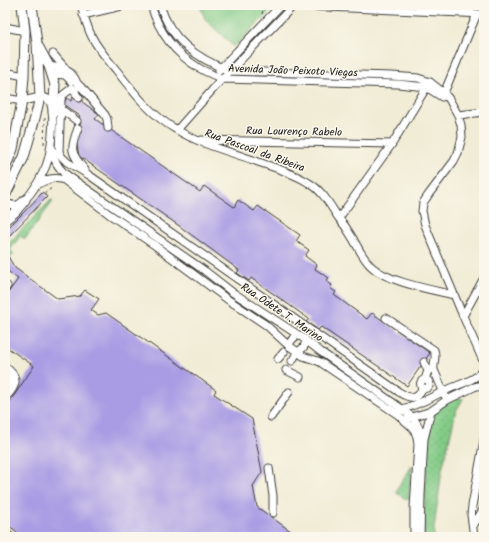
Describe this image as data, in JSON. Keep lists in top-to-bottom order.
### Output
{
  "streets": {
    "street": [
      "Avenida João Peixoto Viegas",
      "Rua Lourenço Rabelo",
      "Rua Pascoal da Ribeira",
      "Rua Odete T. Marino"
    ]
  },
  "crossings": [
    ["Avenida João Peixoto Viegas", "Rua Pascoal da Ribeira"],
    ["Rua Lourenço Rabelo", "Rua Pascoal da Ribeira"]
  ]
}
